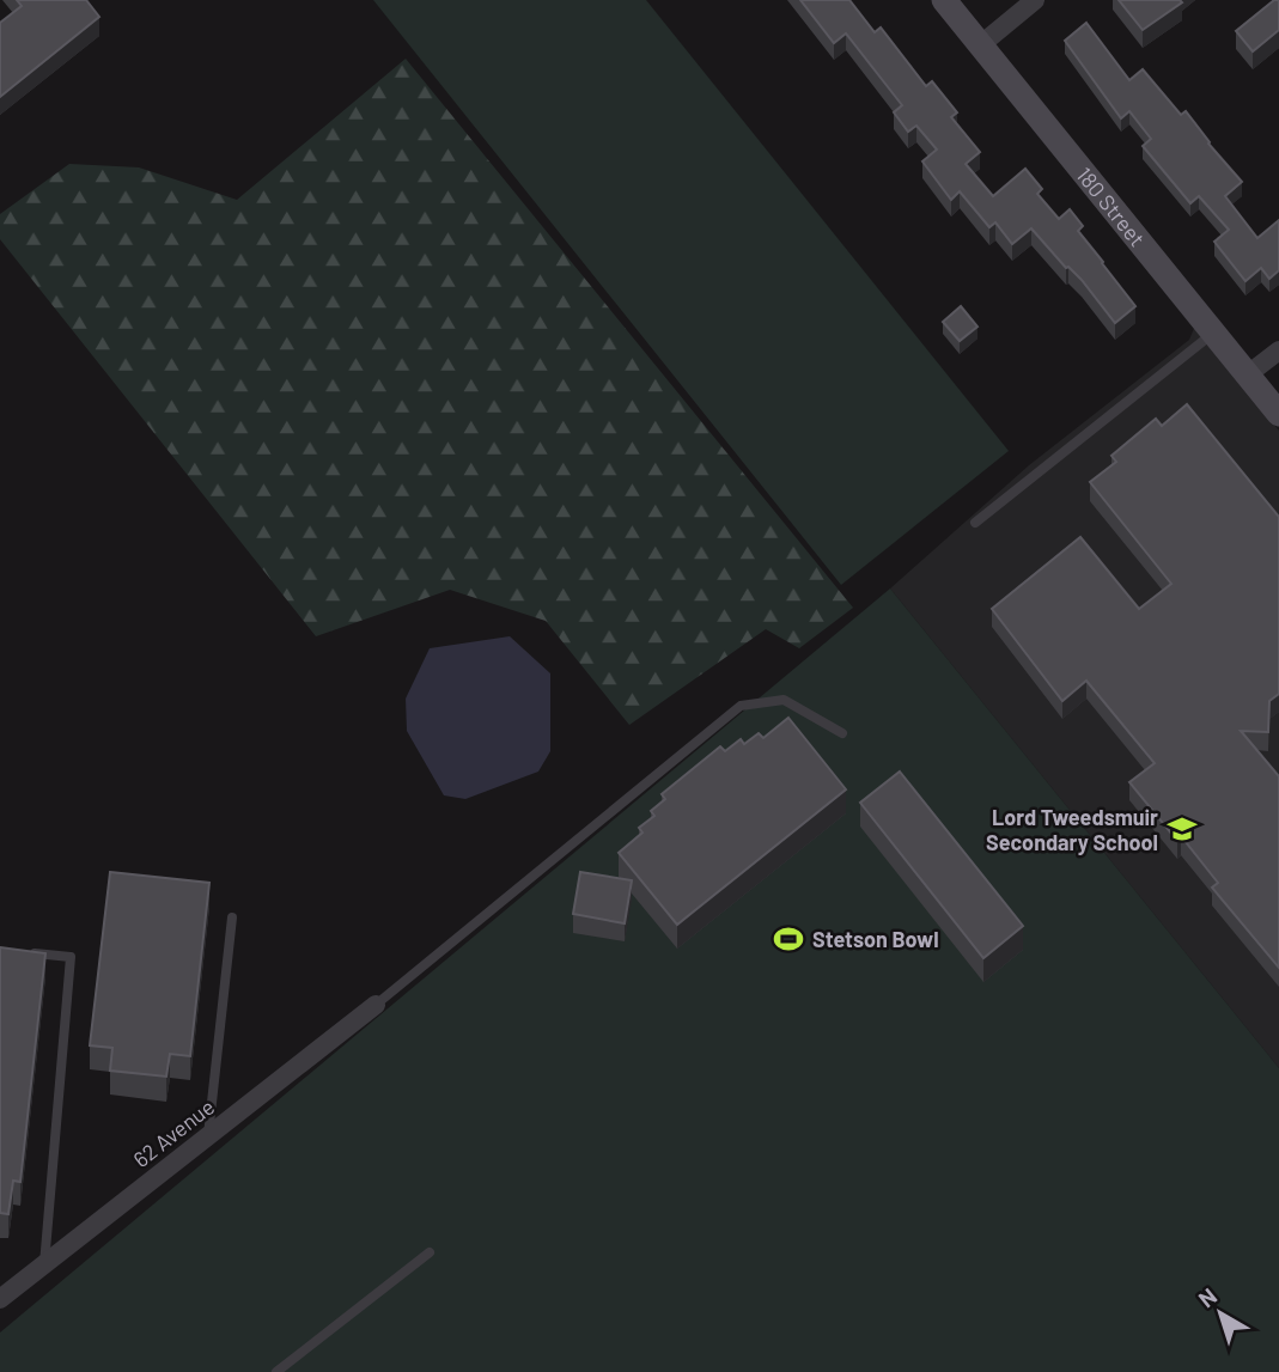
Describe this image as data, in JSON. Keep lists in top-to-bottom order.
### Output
{
  "streets": {
    "street": ["180 Street", "62 Avenue"]
  },
  "places": {
    "school or university": ["Lord Tweedsmuir Secondary School"],
    "sports": ["Stetson Bowl"]
  },
  "north": "top left"
}
